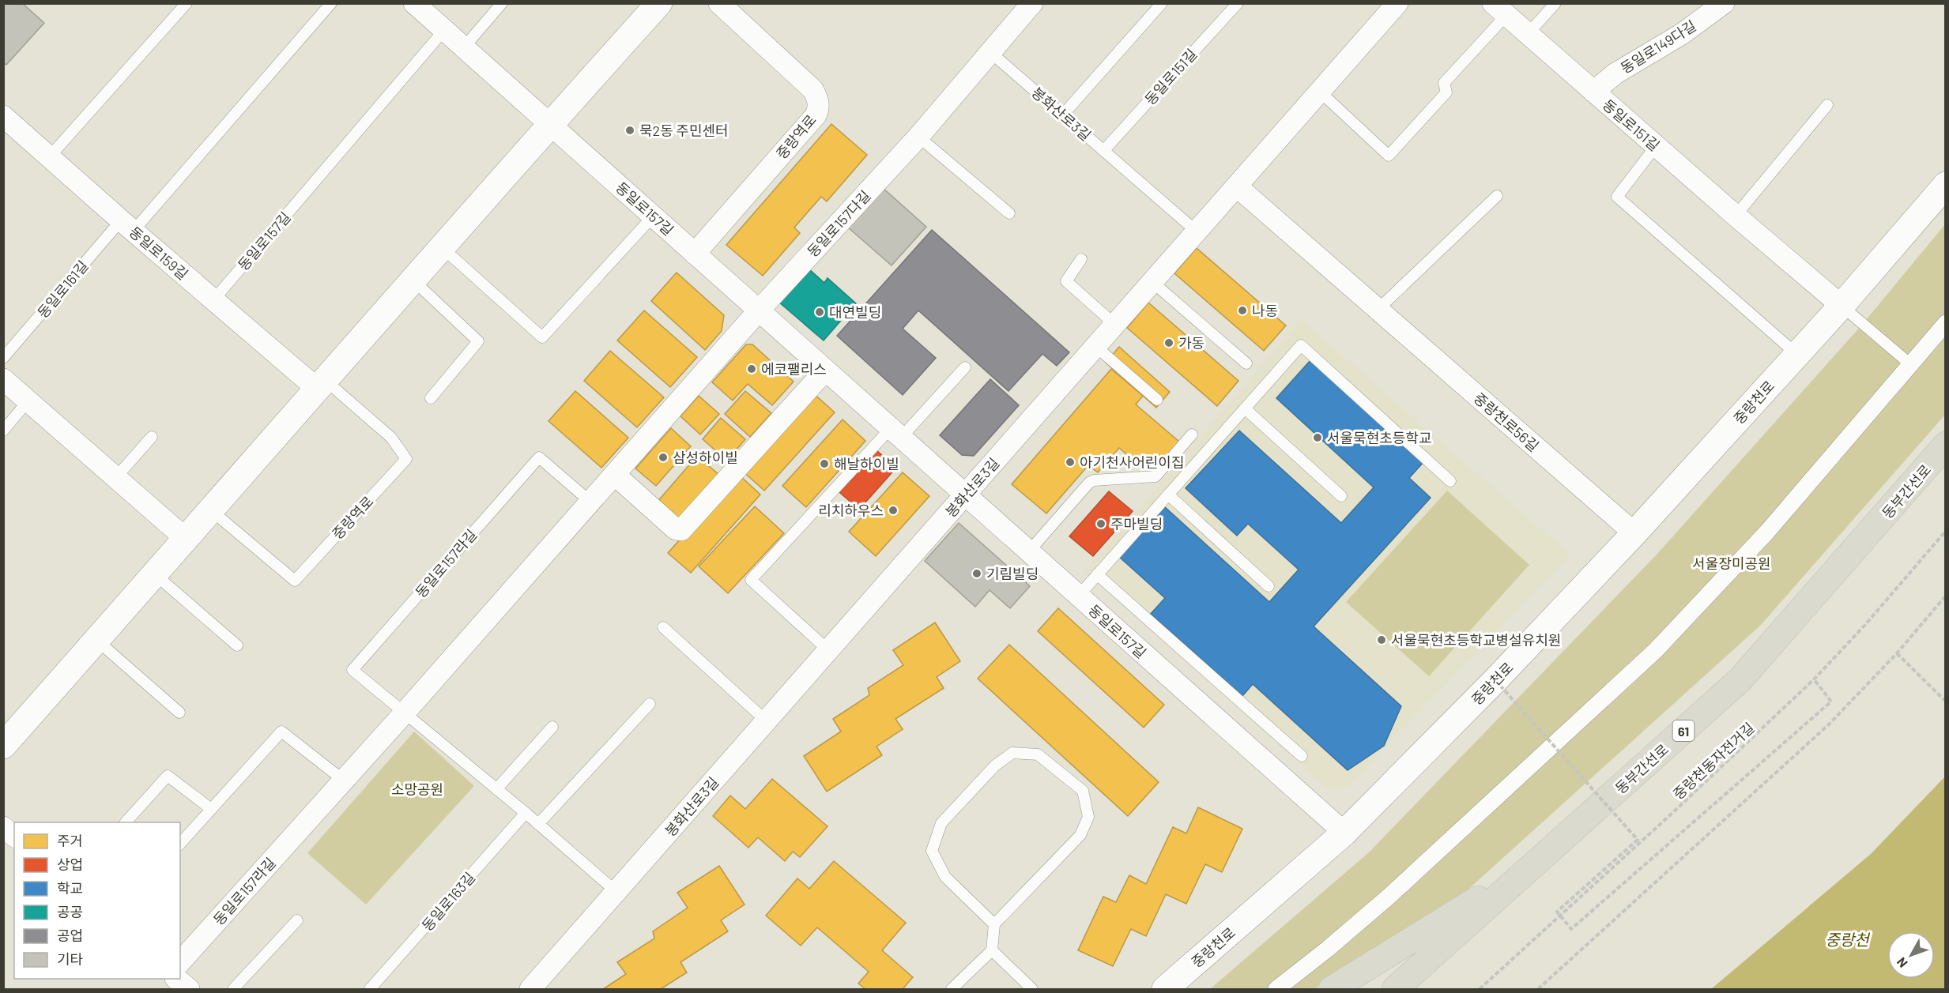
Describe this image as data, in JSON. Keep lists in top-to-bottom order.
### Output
{
  "streets": {
    "highway": ["동부간선로", "61"],
    "main road": ["중랑천로"],
    "street": [
      "동일로149다길",
      "동일로151길",
      "봉화산로3길",
      "중랑역로",
      "동일로157길",
      "동일로157다길",
      "동일로159길",
      "중랑천로56길",
      "동일로157라길"
    ],
    "lane": ["동일로161길", "동일로163길"],
    "path": ["중랑천동자전거길"]
  },
  "crossings": [
    ["동일로149다길", "동일로151길"],
    ["동일로151길", "봉화산로3길"],
    ["동일로151길", "중랑천로"],
    ["봉화산로3길", "동일로157길"],
    ["봉화산로3길", "동일로157다길"],
    ["봉화산로3길", "중랑천로56길"],
    ["중랑역로", "동일로157길"],
    ["중랑역로", "동일로159길"],
    ["동일로157길", "동일로157다길"],
    ["동일로157길", "동일로159길"],
    ["동일로157길", "중랑천로"],
    ["동일로157길", "동일로157라길"],
    ["동일로157다길", "동일로157라길"],
    ["동일로159길", "동일로161길"],
    ["중랑천로", "중랑천로56길"]
  ],
  "water": ["중랑천"],
  "parks": ["서울장미공원", "소망공원"],
  "places": [
    "묵2동 주민센터",
    "나동",
    "대연빌딩",
    "가동",
    "에코팰리스",
    "서울묵현초등학교",
    "삼성하이빌",
    "아기천사어린이집",
    "해날하이빌",
    "리치하우스",
    "주마빌딩",
    "기림빌딩",
    "서울묵현초등학교병설유치원"
  ],
  "legend": [
    "주거",
    "상업",
    "학교",
    "공공",
    "공업",
    "기타"
  ],
  "north": "bottom left"
}
